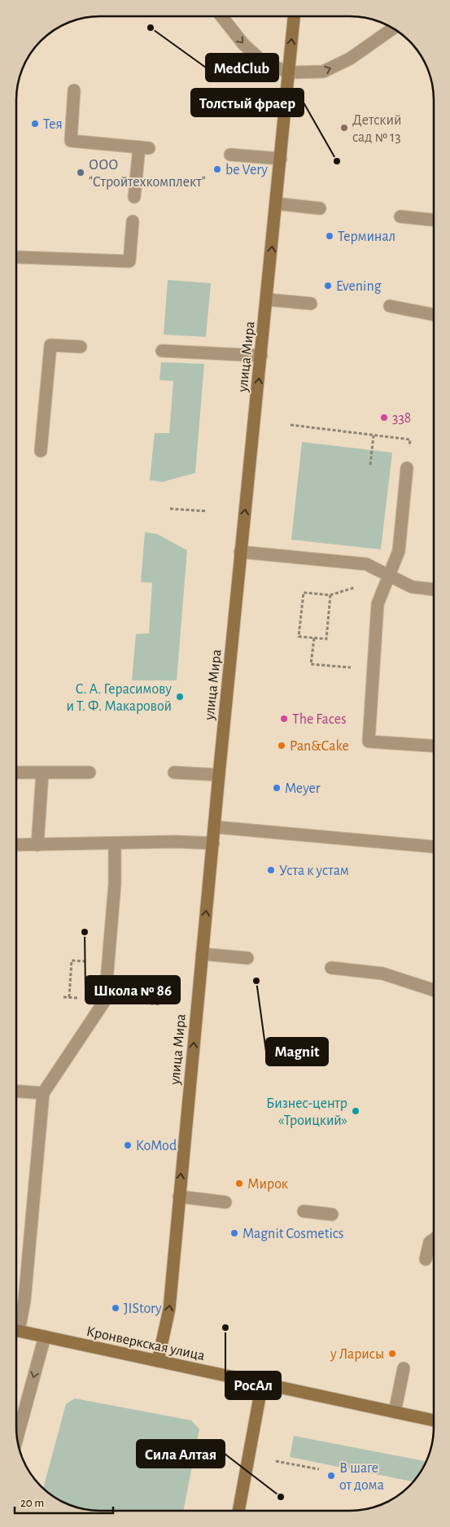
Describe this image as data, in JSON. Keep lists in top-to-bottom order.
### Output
{
  "streets": {
    "street": ["улица Мира", "Кронверкская улица"]
  },
  "crossings": [
    ["улица Мира", "Кронверкская улица"]
  ],
  "one_way": ["улица Мира"],
  "places": [
    "MedClub",
    "Тея",
    "Детский сад № 13",
    "Толстый фраер",
    "be Very",
    "ООО \"Стройтехкомплект\"",
    "Терминал",
    "Evening",
    "338",
    "С. А. Герасимову и Т. Ф. Макаровой",
    "The Faces",
    "Pan&Cake",
    "Meyer",
    "Уста к устам",
    "Школа № 86",
    "Magnit",
    "Бизнес-центр «Троицкий»",
    "KoMod",
    "Мирок",
    "Magnit Cosmetics",
    "JIStory",
    "РосАл",
    "у Ларисы",
    "В шаге от дома",
    "Сила Алтая"
  ],
  "scale_bar": "20 m"
}
